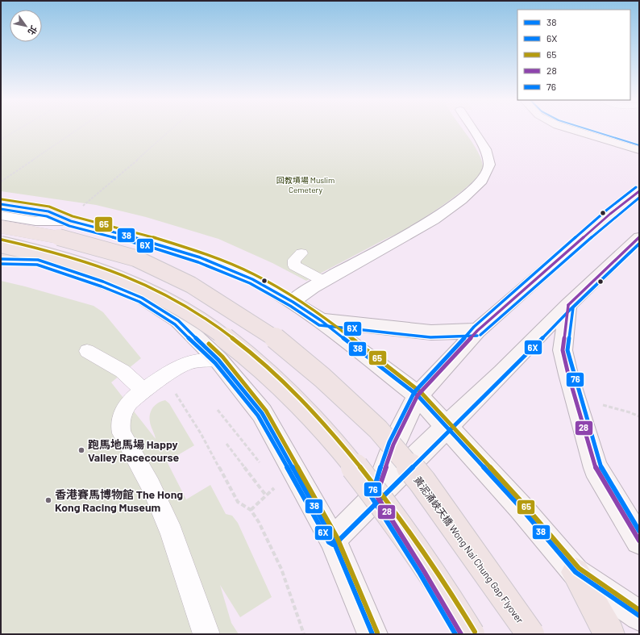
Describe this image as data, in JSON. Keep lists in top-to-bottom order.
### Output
{
  "streets": {
    "highway": ["黃泥涌峽天橋 Wong Nai Chung Gap Flyover"]
  },
  "parks": ["回教墳場 Muslim Cemetery"],
  "places": ["跑馬地馬場 Happy Valley Racecourse", "香港賽馬博物館 The Hong Kong Racing Museum"],
  "lines": [
    "transit line 76",
    "transit line 28",
    "transit line 6X",
    "transit line 65",
    "transit line 38"
  ],
  "legend": [
    "38",
    "6X",
    "65",
    "28",
    "76"
  ],
  "north": "bottom right"
}
